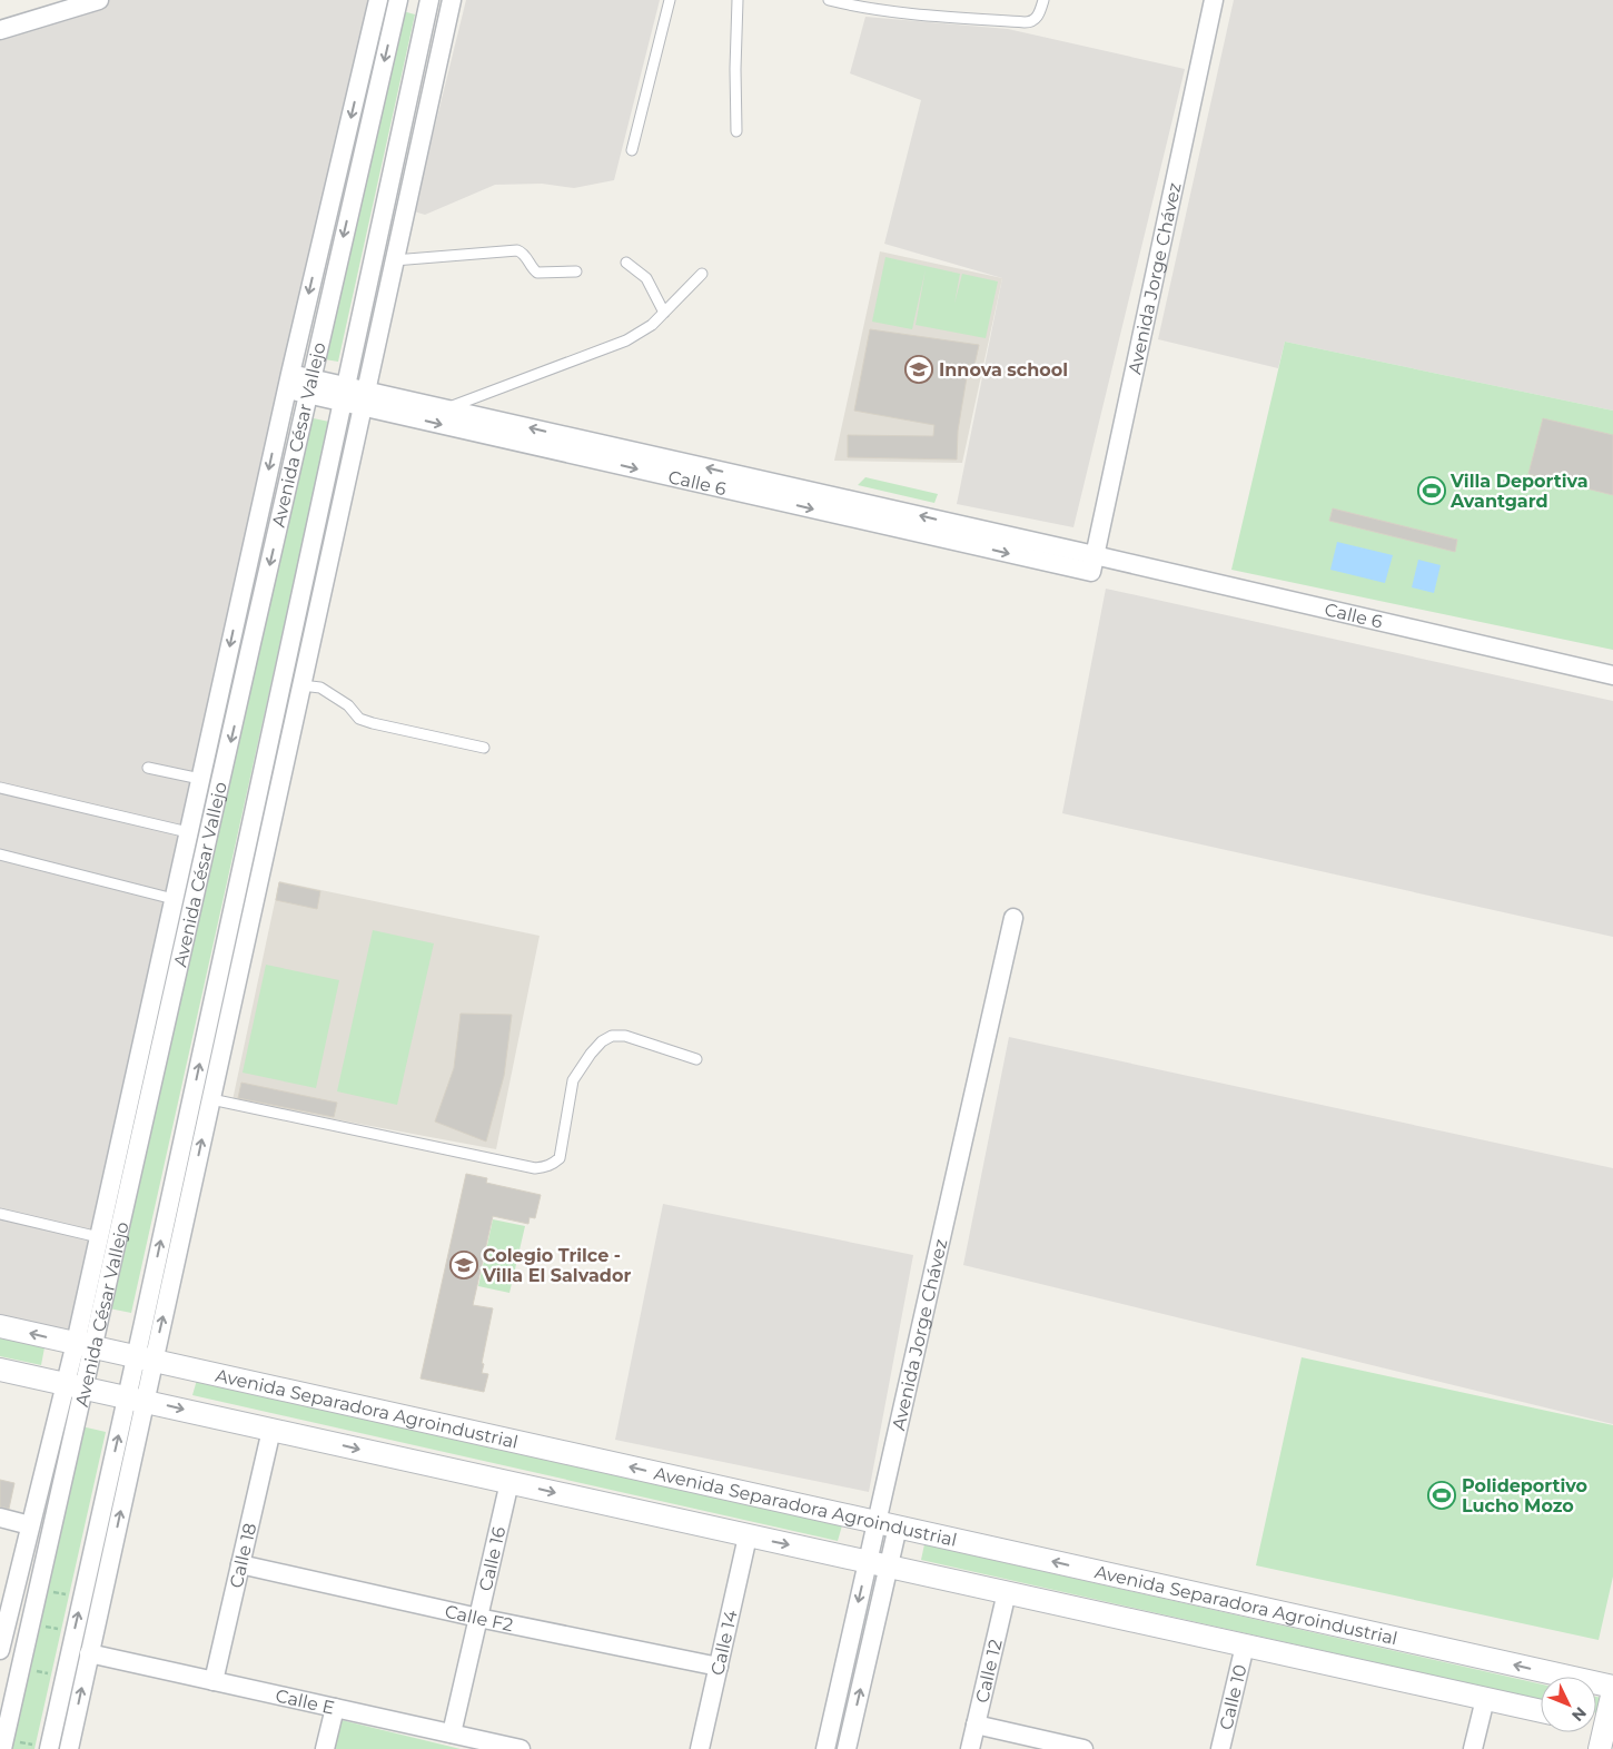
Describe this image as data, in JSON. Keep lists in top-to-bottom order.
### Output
{
  "streets": {
    "street": [
      "Avenida Jorge Chávez",
      "Avenida César Vallejo",
      "Calle 6",
      "Avenida Separadora Agroindustrial",
      "Calle 18",
      "Calle 16",
      "Calle F2",
      "Calle 14",
      "Calle 12",
      "Calle 10",
      "Calle E"
    ]
  },
  "crossings": [
    ["Avenida Jorge Chávez", "Calle 6"],
    ["Avenida Jorge Chávez", "Avenida Separadora Agroindustrial"],
    ["Avenida César Vallejo", "Calle 6"],
    ["Avenida César Vallejo", "Avenida Separadora Agroindustrial"],
    ["Avenida César Vallejo", "Calle E"],
    ["Calle 18", "Calle F2"],
    ["Calle 18", "Calle E"],
    ["Calle 16", "Calle F2"],
    ["Calle 16", "Calle E"],
    ["Calle F2", "Calle 14"]
  ],
  "places": {
    "school or university": ["Innova school", "Colegio Trilce - Villa El Salvador"],
    "sports": ["Villa Deportiva Avantgard", "Polideportivo Lucho Mozo"]
  },
  "north": "bottom right"
}
